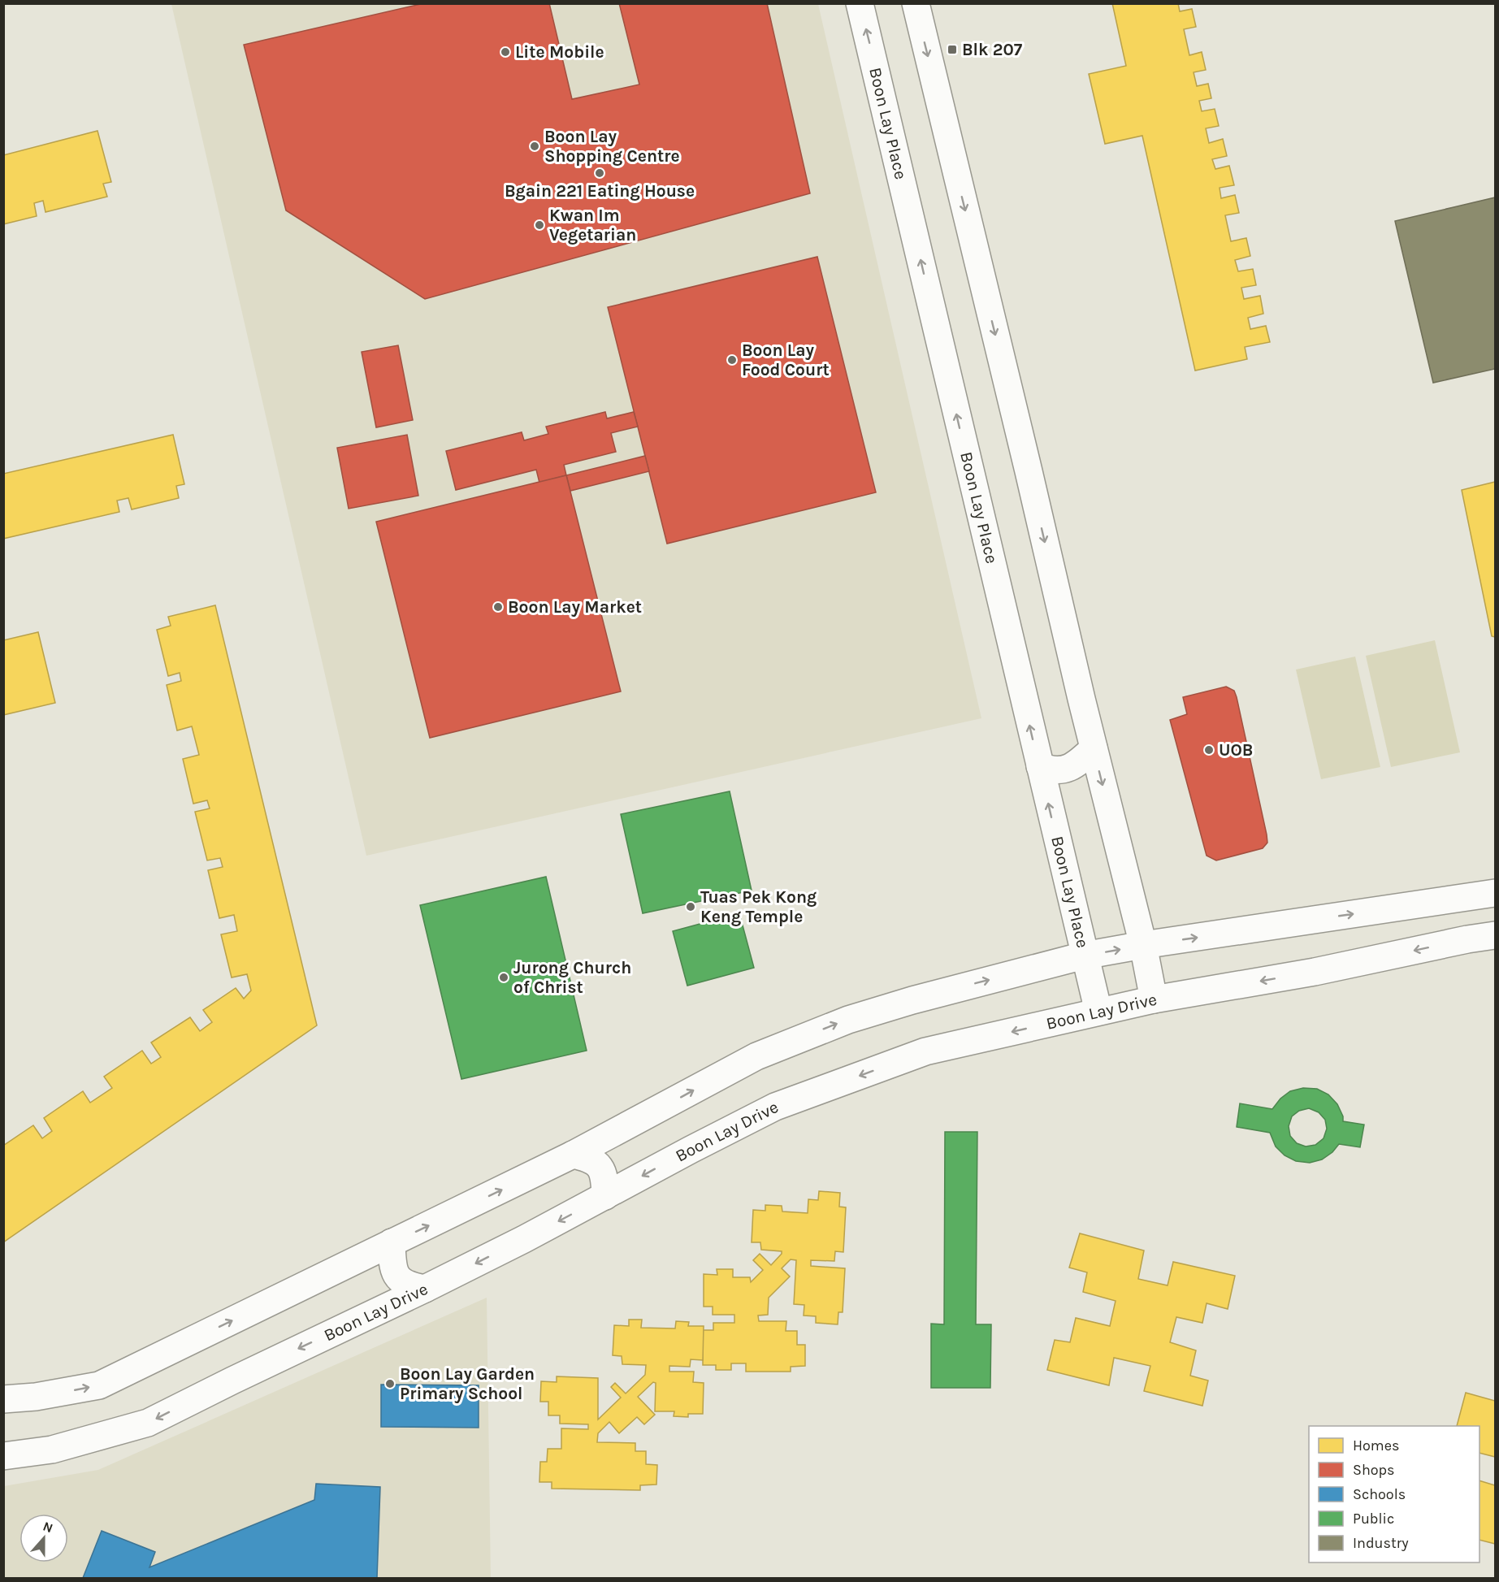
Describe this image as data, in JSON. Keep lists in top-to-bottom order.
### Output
{
  "streets": {
    "street": ["Boon Lay Place", "Boon Lay Drive"]
  },
  "crossings": [
    ["Boon Lay Place", "Boon Lay Drive"]
  ],
  "places": {
    "transit": ["Blk 207"],
    "other": [
      "Lite Mobile",
      "Boon Lay Shopping Centre",
      "Bgain 221 Eating House",
      "Kwan Im Vegetarian",
      "Boon Lay Food Court",
      "Boon Lay Market",
      "UOB",
      "Tuas Pek Kong Keng Temple",
      "Jurong Church of Christ",
      "Boon Lay Garden Primary School"
    ]
  },
  "legend": [
    "Homes",
    "Shops",
    "Schools",
    "Public",
    "Industry"
  ],
  "north": "top"
}
